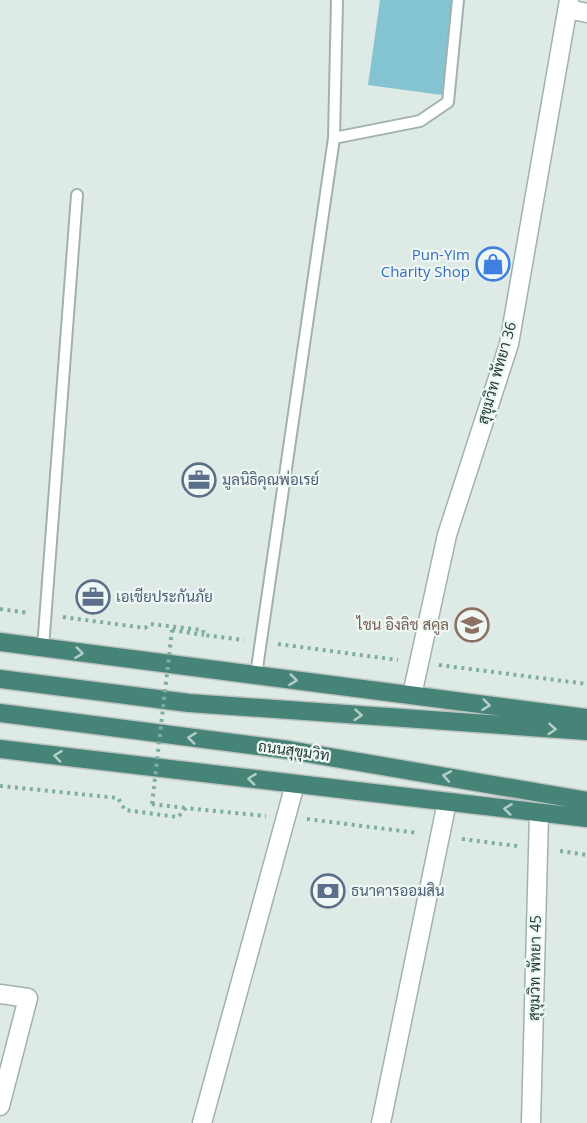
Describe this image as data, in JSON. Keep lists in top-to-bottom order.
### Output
{
  "streets": {
    "highway": ["ถนนสุขุมวิท"],
    "street": ["สุขุมวิท พัทยา 36", "สุขุมวิท พัทยา 45"]
  },
  "places": {
    "shop": ["Pun-Yim Charity Shop"],
    "office": ["มูลนิธิคุณพ่อเรย์", "เอเชียประกันภัย"],
    "school or university": ["ไชน อิงลิช สคูล"],
    "bank": ["ธนาคารออมสิน"]
  }
}
